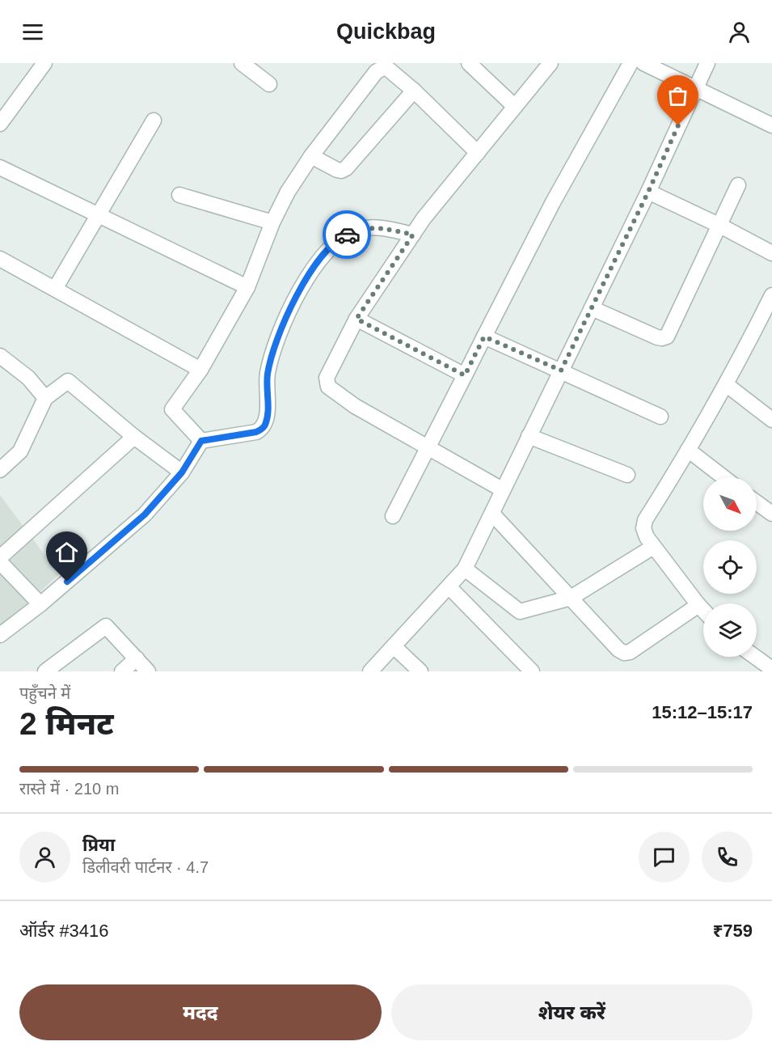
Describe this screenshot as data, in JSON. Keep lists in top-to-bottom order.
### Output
{
  "north": "bottom right",
  "page": {
    "header": "Quickbag",
    "heading": ["2 मिनट", "पहुँचने में", "15:12–15:17"],
    "panel": [
      "प्रिया",
      "डिलीवरी पार्टनर · 4.7",
      "ऑर्डर #3416",
      "₹759"
    ],
    "bar": "रास्ते में · 210 m",
    "buttons": ["मदद", "शेयर करें"]
  }
}
